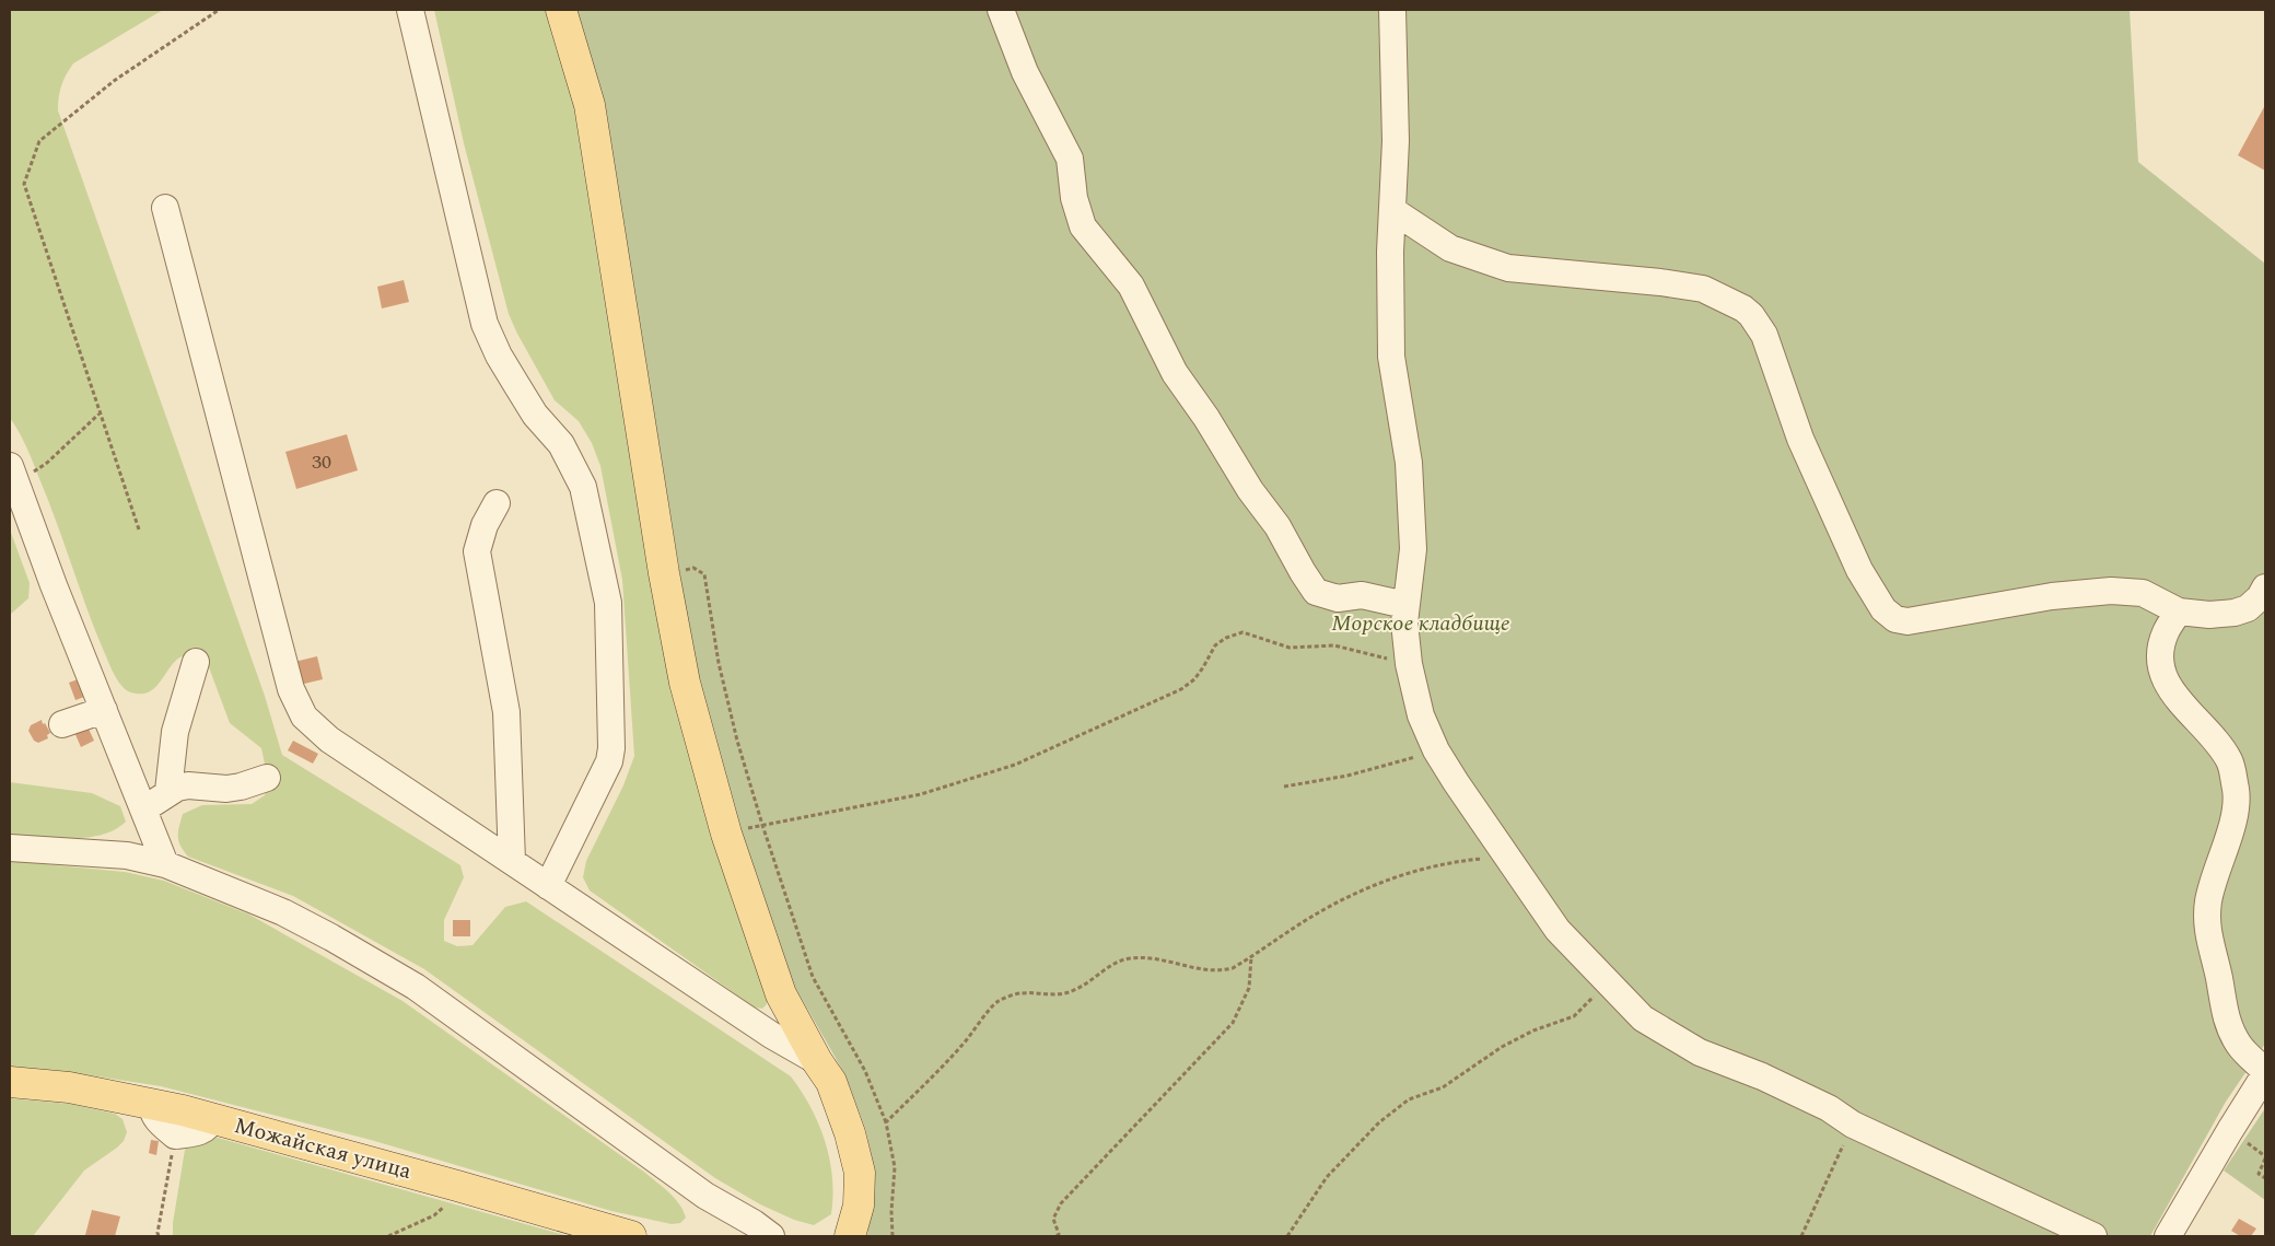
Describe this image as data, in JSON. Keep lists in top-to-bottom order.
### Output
{
  "streets": {
    "main road": ["Можайская улица"]
  },
  "parks": ["Морское кладбище"],
  "house_numbers": ["30"]
}
